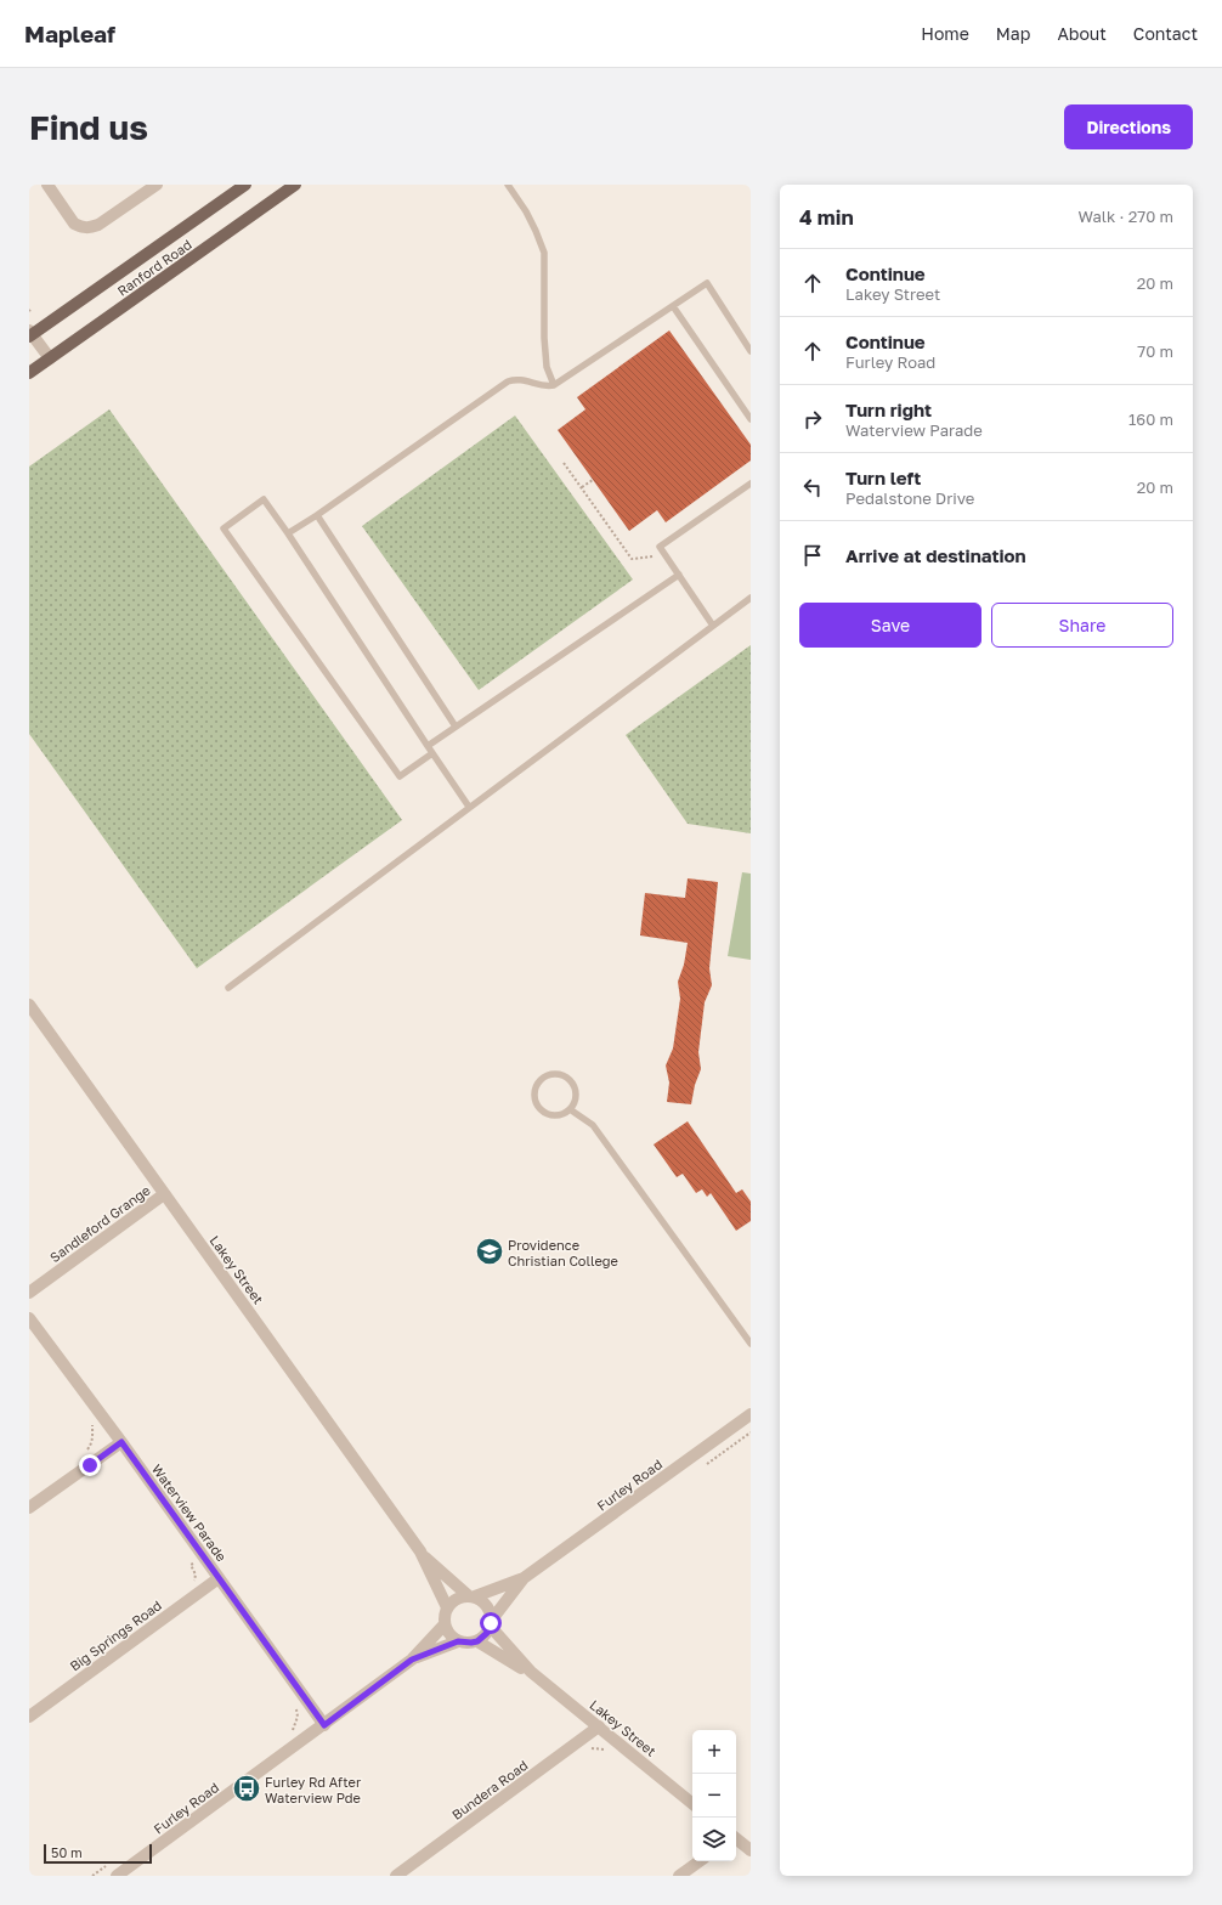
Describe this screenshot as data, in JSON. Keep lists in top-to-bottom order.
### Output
{
  "streets": {
    "main road": ["Ranford Road"],
    "street": [
      "Sandleford Grange",
      "Lakey Street",
      "Furley Road",
      "Waterview Parade",
      "Big Springs Road",
      "Bundera Road"
    ]
  },
  "crossings": [
    ["Sandleford Grange", "Lakey Street"],
    ["Lakey Street", "Furley Road"],
    ["Lakey Street", "Bundera Road"],
    ["Furley Road", "Waterview Parade"],
    ["Waterview Parade", "Big Springs Road"]
  ],
  "places": {
    "school or university": ["Providence Christian College"],
    "bus stop": ["Furley Rd After Waterview Pde"]
  },
  "scale_bar": "50 m",
  "page": {
    "header": "Mapleaf",
    "nav": [
      "Home",
      "Map",
      "About",
      "Contact"
    ],
    "buttons": [
      "Directions",
      ["Save", "Share"]
    ],
    "title": "Find us",
    "heading": ["4 min", "Walk · 270 m"],
    "list": [
      ["Continue", "Lakey Street", "20 m"],
      ["Continue", "Furley Road", "70 m"],
      ["Turn right", "Waterview Parade", "160 m"],
      ["Turn left", "Pedalstone Drive", "20 m"],
      "Arrive at destination"
    ],
    "map_buttons": ["+", "−"],
    "scale": "50 m"
  }
}
